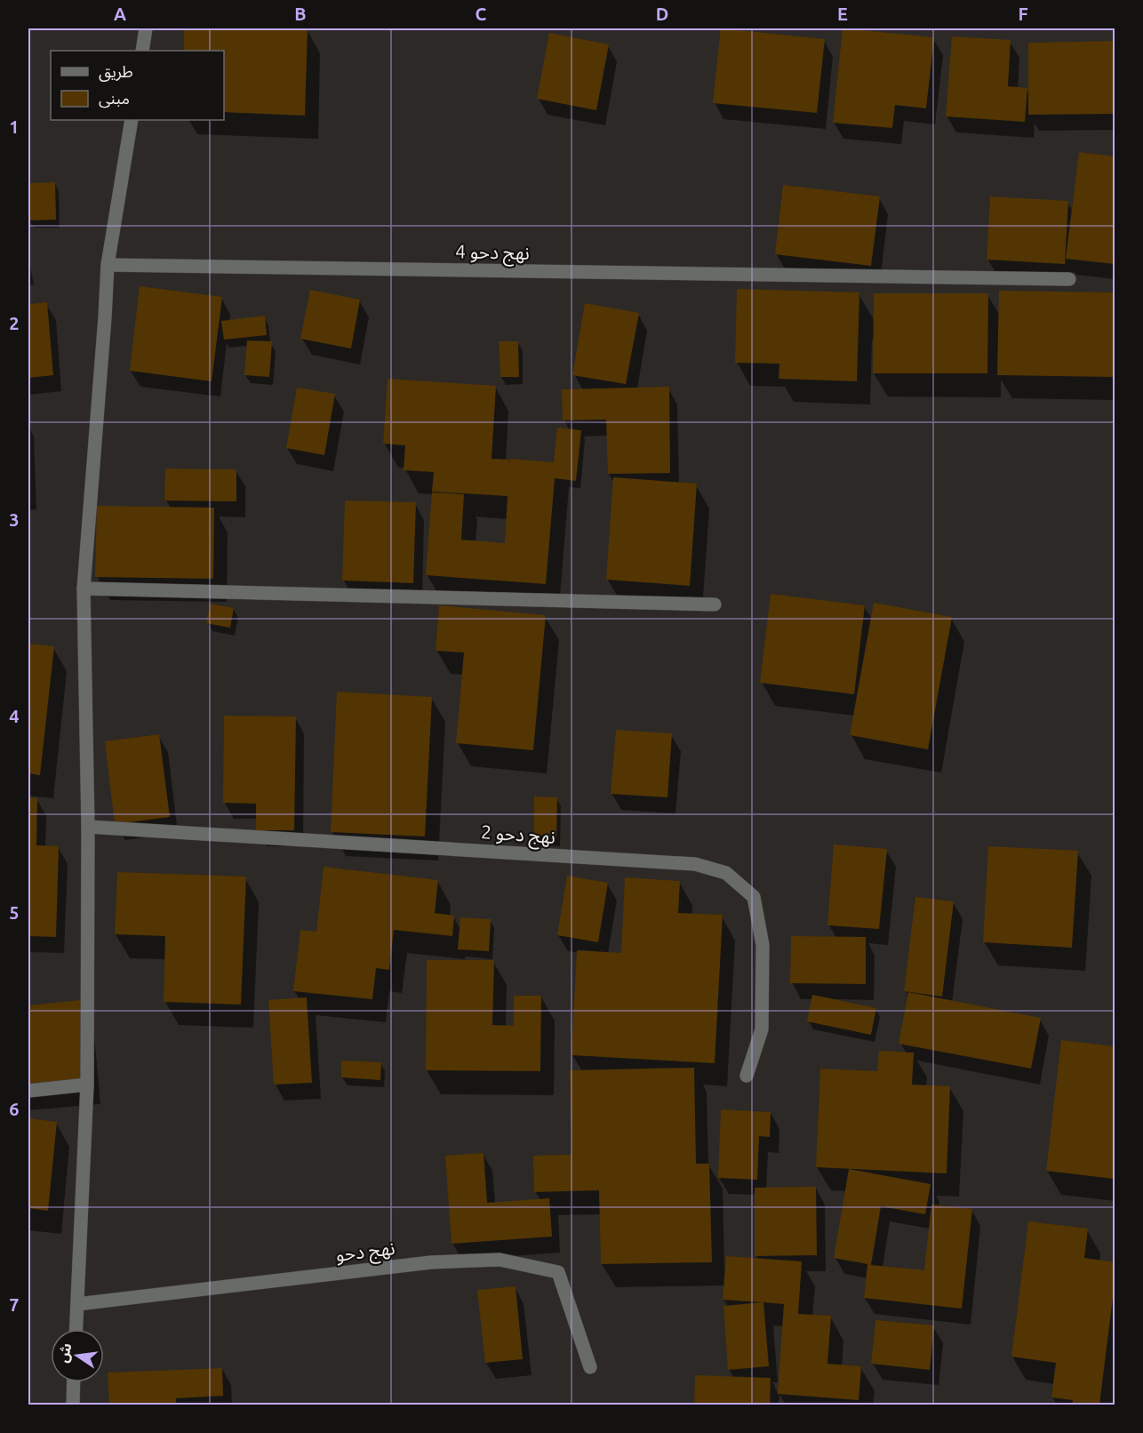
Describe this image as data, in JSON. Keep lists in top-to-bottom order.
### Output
{
  "streets": {
    "street": ["نهج دحو 4", "نهج دحو 2", "نهج دحو"]
  },
  "legend": ["طريق", "مبنى"],
  "north": "left",
  "grid": {
    "columns": [
      "A",
      "B",
      "C",
      "D",
      "E",
      "F"
    ],
    "rows": [
      "1",
      "2",
      "3",
      "4",
      "5",
      "6",
      "7"
    ]
  }
}
